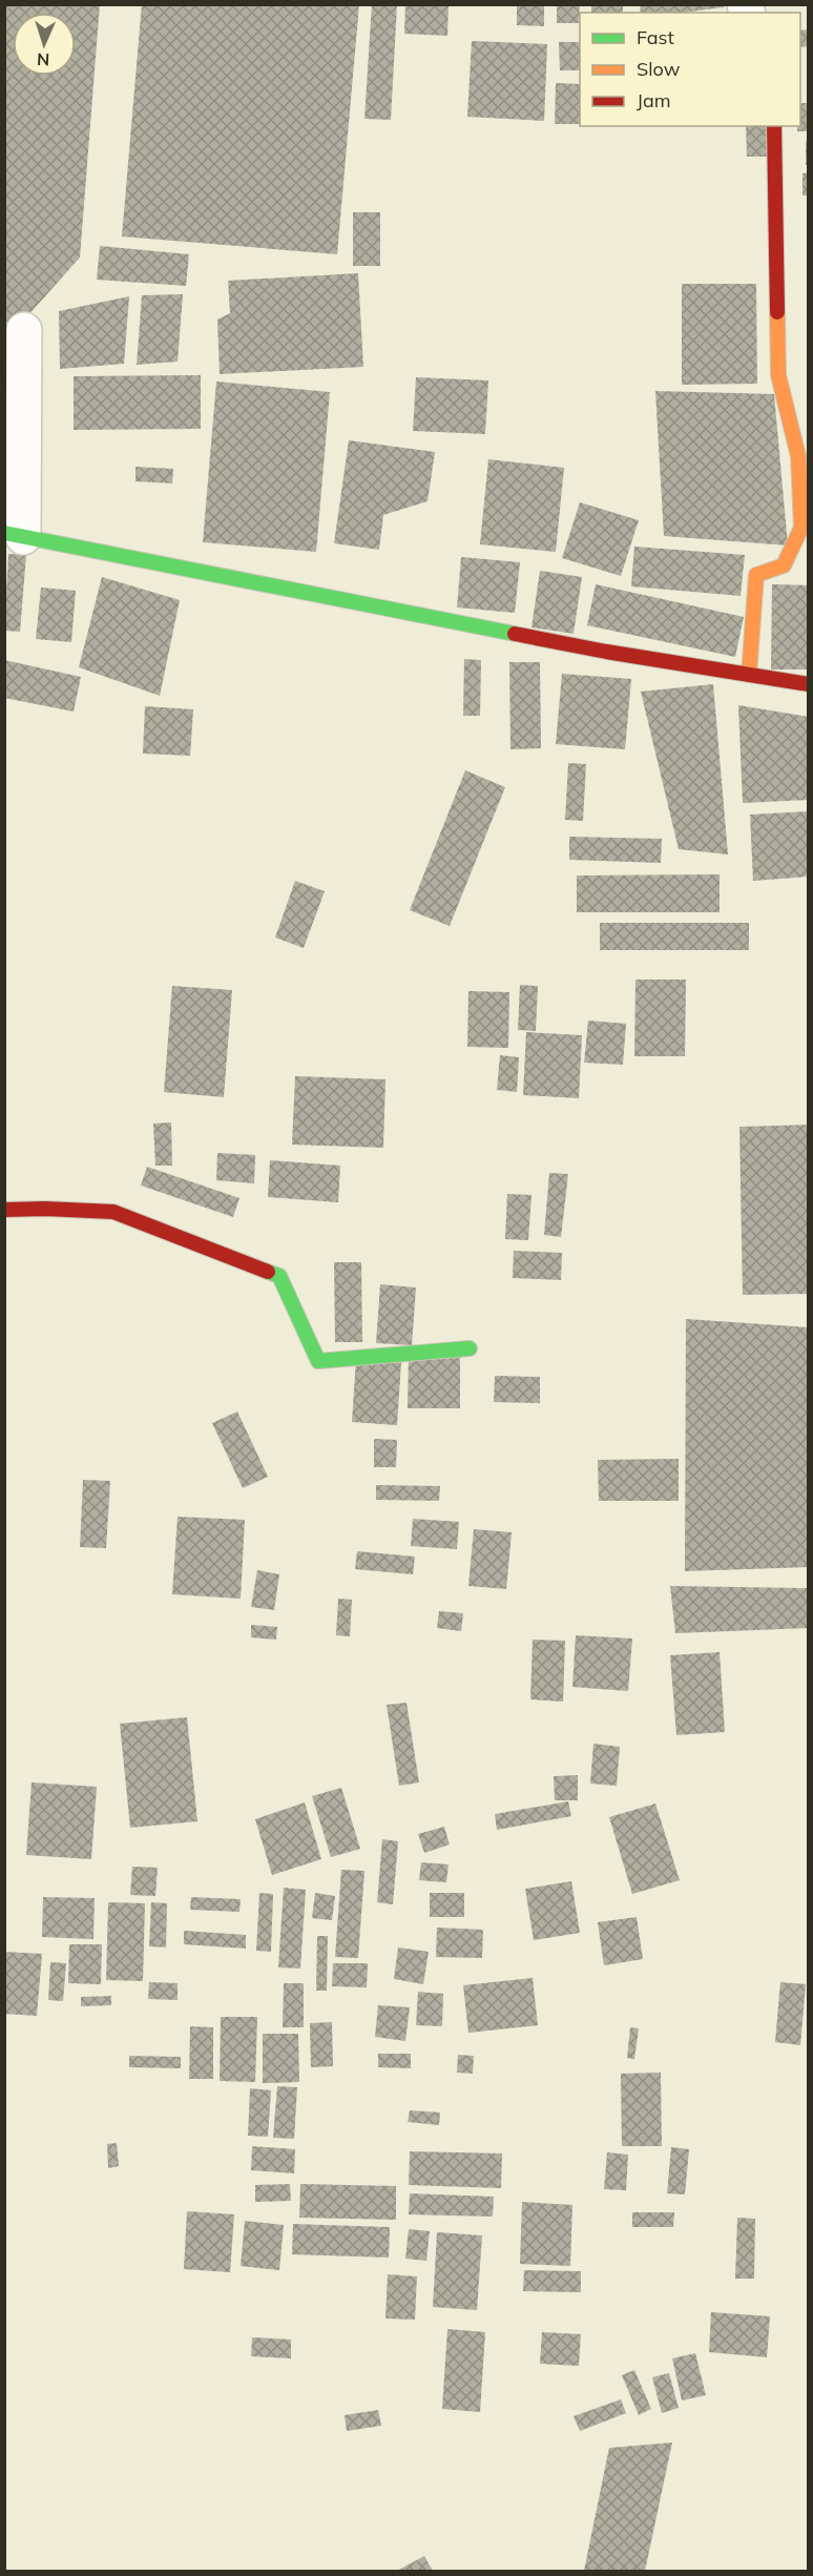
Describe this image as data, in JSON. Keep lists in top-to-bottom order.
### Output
{
  "legend": ["Fast", "Slow", "Jam"],
  "north": "bottom"
}
